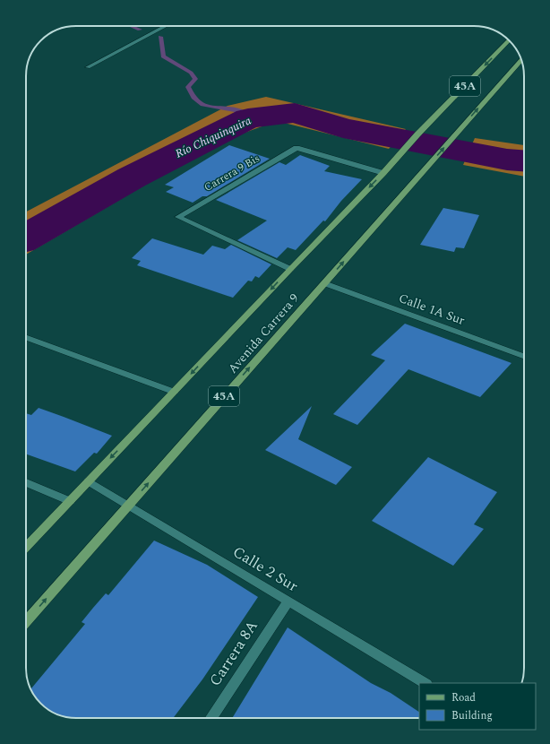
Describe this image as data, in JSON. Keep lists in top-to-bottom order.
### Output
{
  "streets": {
    "main road": ["45A", "Avenida Carrera 9"],
    "street": [
      "Carrera 9 Bis",
      "Calle 1A Sur",
      "Calle 2 Sur",
      "Carrera 8A"
    ]
  },
  "crossings": [
    ["Carrera 9 Bis", "Avenida Carrera 9"],
    ["Calle 1A Sur", "Avenida Carrera 9"],
    ["Avenida Carrera 9", "Calle 2 Sur"],
    ["Calle 2 Sur", "Carrera 8A"]
  ],
  "water": ["Río Chiquinquira"],
  "legend": ["Road", "Building"]
}
